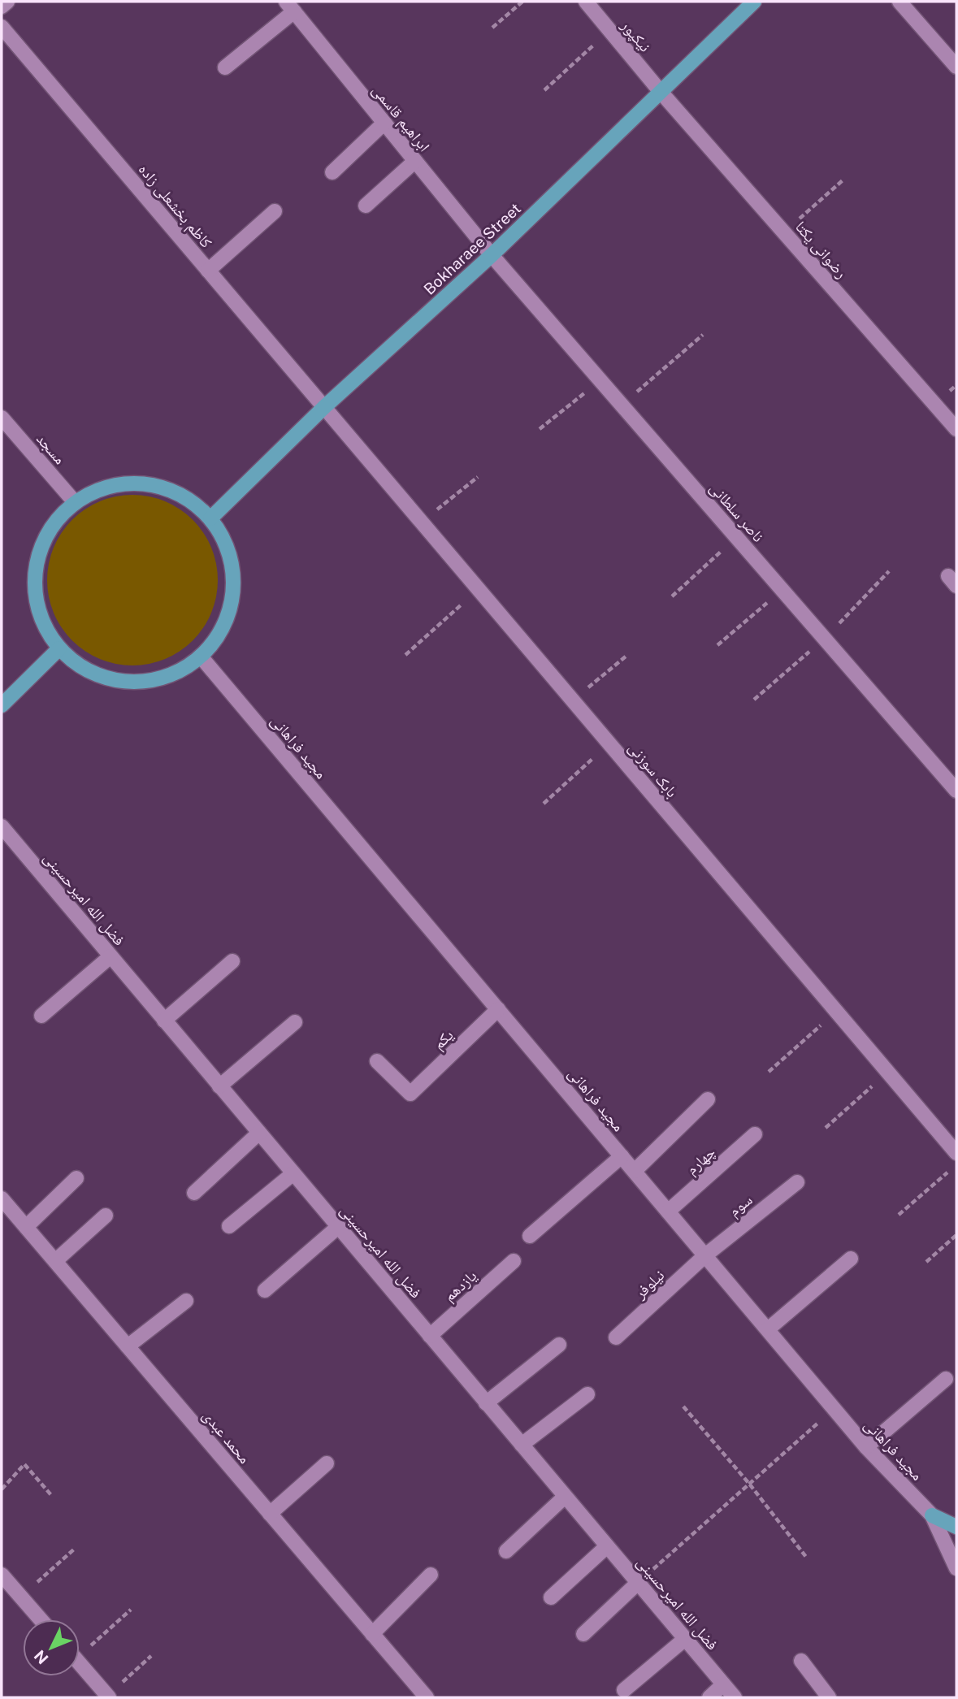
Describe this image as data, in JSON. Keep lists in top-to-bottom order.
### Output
{
  "streets": {
    "main road": ["Bokharaee Street"],
    "street": [
      "نیکپور",
      "ابراهیم قاسمی",
      "کاظم بخشعلی زاده",
      "رضوانی یکتا",
      "مسجد",
      "ناصر سلطانی",
      "مجید فراهانی",
      "بابک سوزنی",
      "فضل الله امیرحسینی",
      "یکم",
      "چهارم",
      "سوم",
      "نیلوفر",
      "یازدهم",
      "محمد عبدی"
    ]
  },
  "crossings": [
    ["نیکپور", "Bokharaee Street"],
    ["نیکپور", "رضوانی یکتا"],
    ["ابراهیم قاسمی", "Bokharaee Street"],
    ["ابراهیم قاسمی", "ناصر سلطانی"],
    ["کاظم بخشعلی زاده", "Bokharaee Street"],
    ["کاظم بخشعلی زاده", "بابک سوزنی"],
    ["Bokharaee Street", "رضوانی یکتا"],
    ["Bokharaee Street", "مسجد"],
    ["Bokharaee Street", "ناصر سلطانی"],
    ["Bokharaee Street", "مجید فراهانی"],
    ["Bokharaee Street", "بابک سوزنی"],
    ["مسجد", "مجید فراهانی"],
    ["مجید فراهانی", "یکم"],
    ["مجید فراهانی", "چهارم"],
    ["مجید فراهانی", "سوم"],
    ["مجید فراهانی", "نیلوفر"],
    ["فضل الله امیرحسینی", "یازدهم"],
    ["سوم", "نیلوفر"]
  ],
  "north": "bottom left"
}
